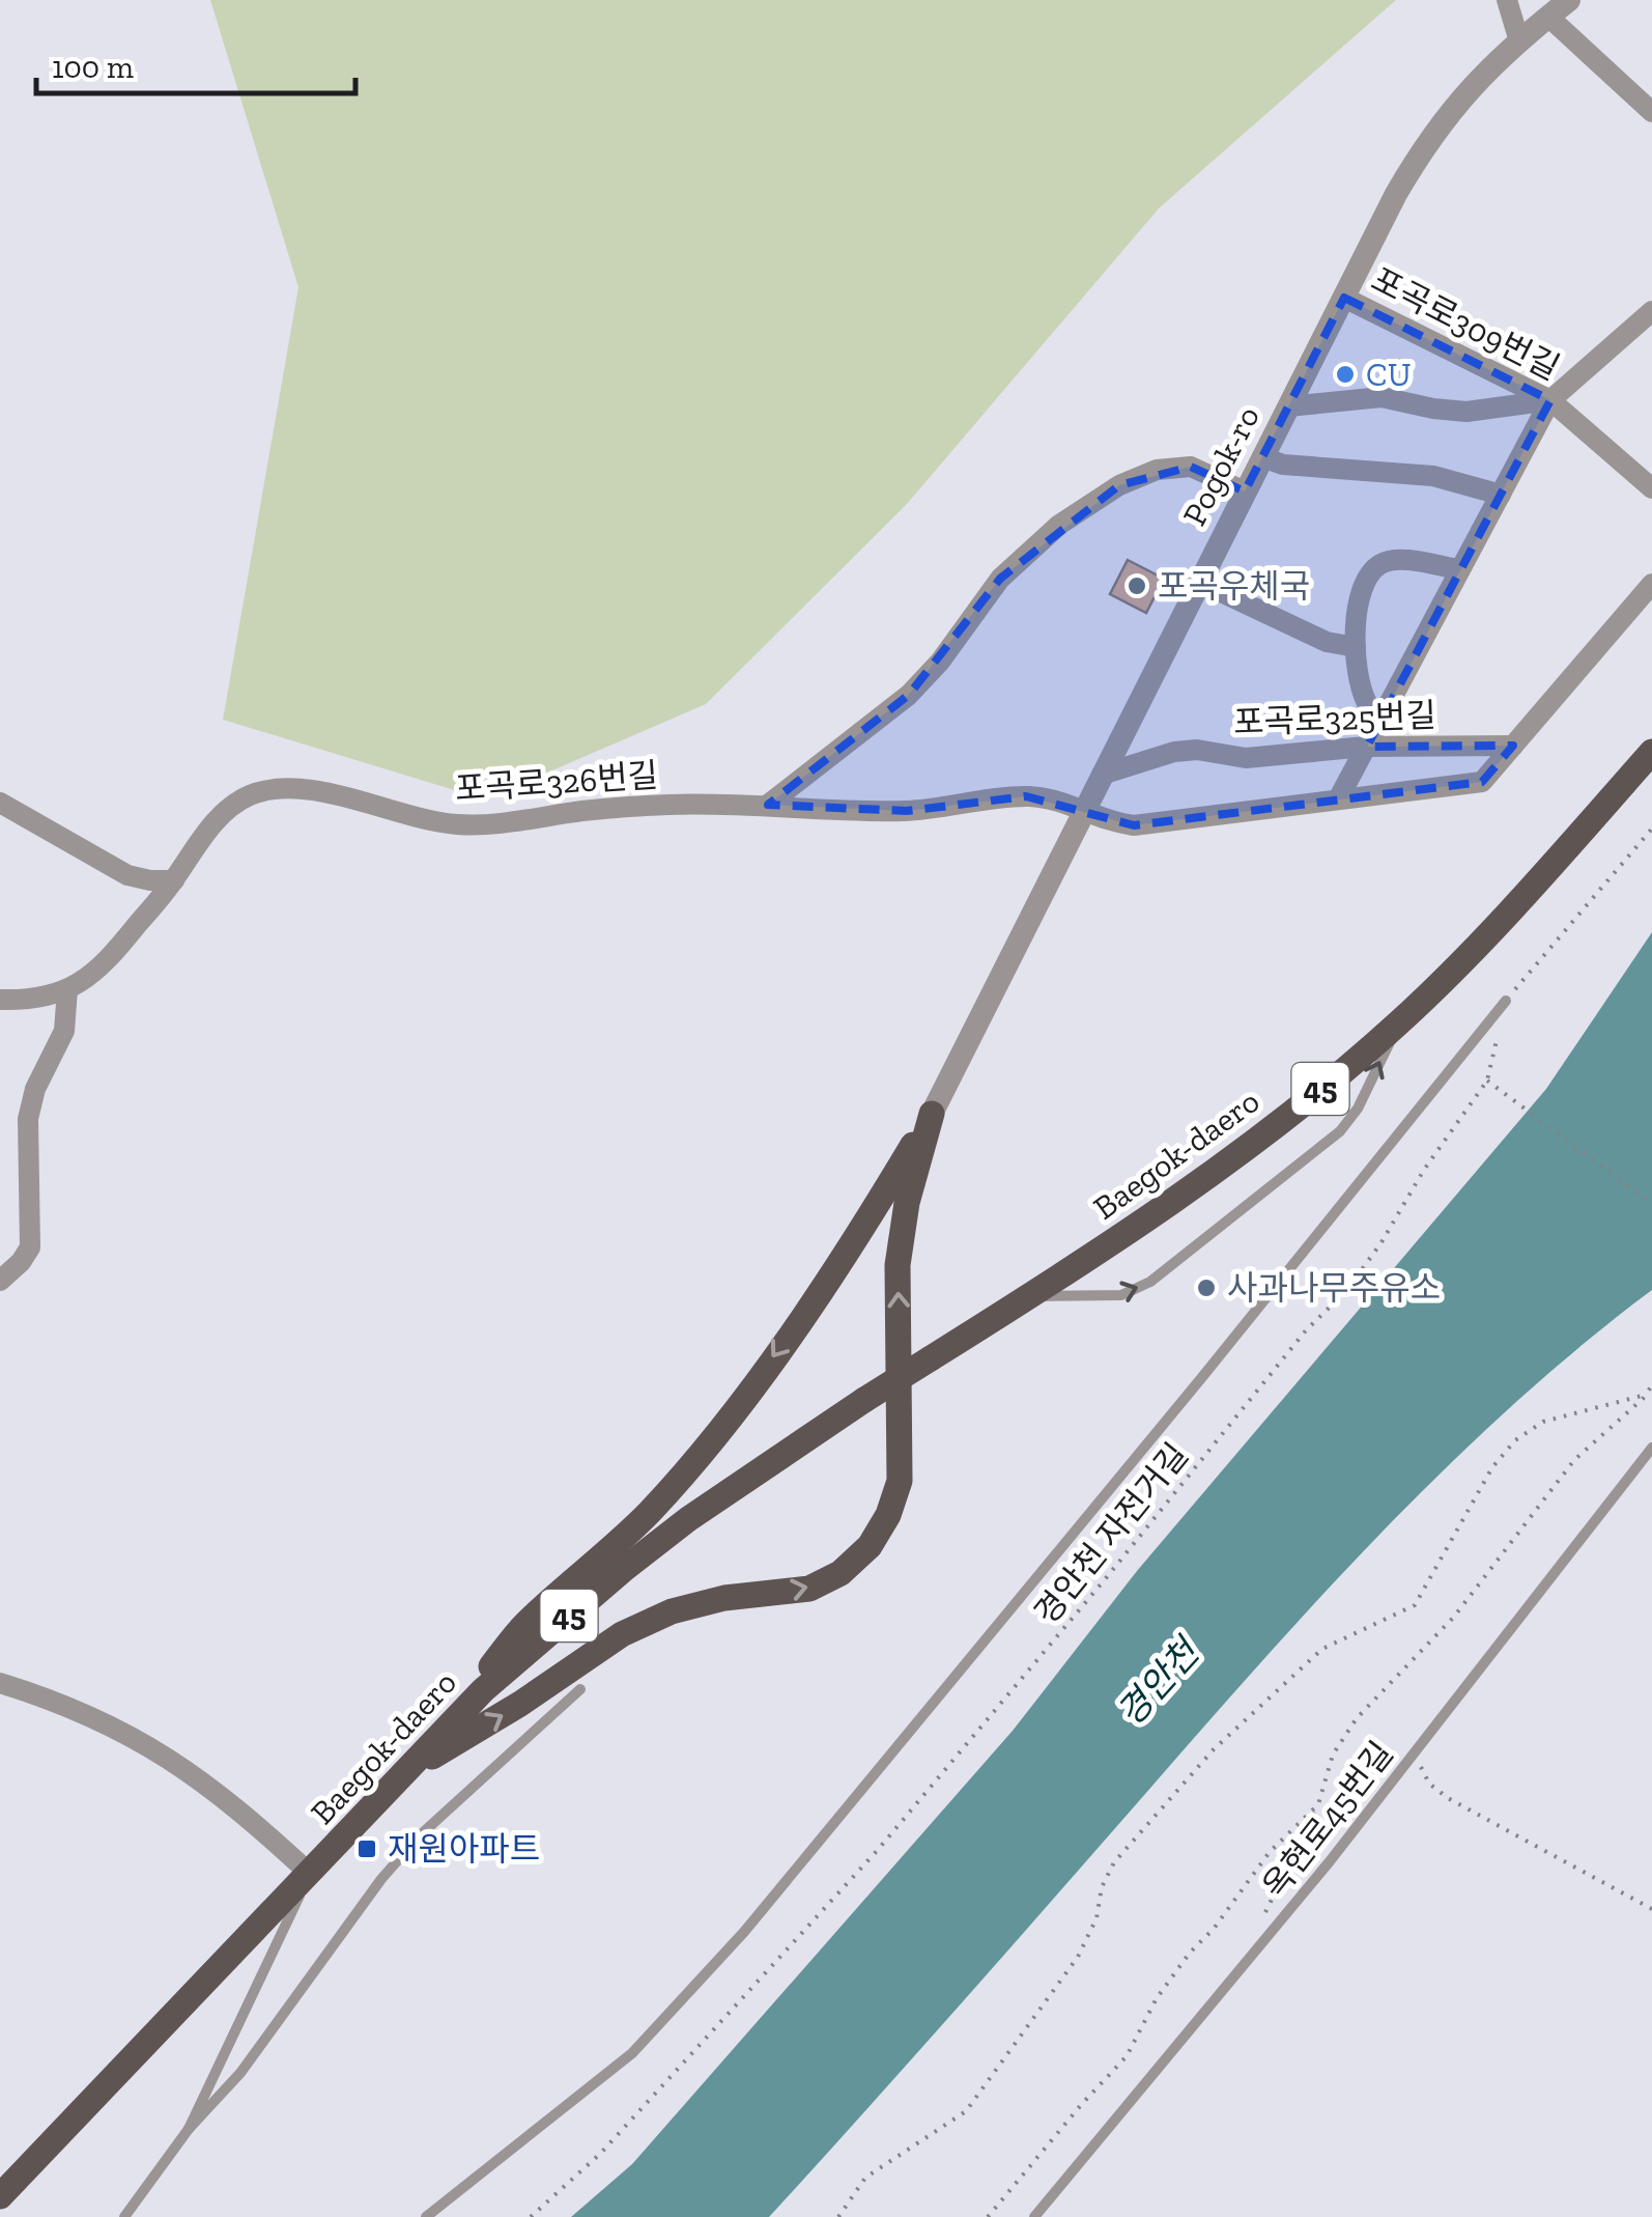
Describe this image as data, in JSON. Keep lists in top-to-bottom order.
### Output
{
  "streets": {
    "main road": ["45", "Baegok-daero"],
    "street": [
      "포곡로309번길",
      "Pogok-ro",
      "포곡로325번길",
      "포곡로326번길"
    ],
    "lane": ["옥현로45번길"],
    "path": ["경안천 자전거길"]
  },
  "crossings": [
    ["포곡로309번길", "Pogok-ro"],
    ["Pogok-ro", "포곡로325번길"],
    ["Pogok-ro", "포곡로326번길"],
    ["포곡로325번길", "포곡로326번길"]
  ],
  "water": ["경안천"],
  "places": {
    "other": ["CU", "포곡우체국", "사과나무주유소"],
    "transit": ["재원아파트"]
  },
  "scale_bar": "100 m"
}
